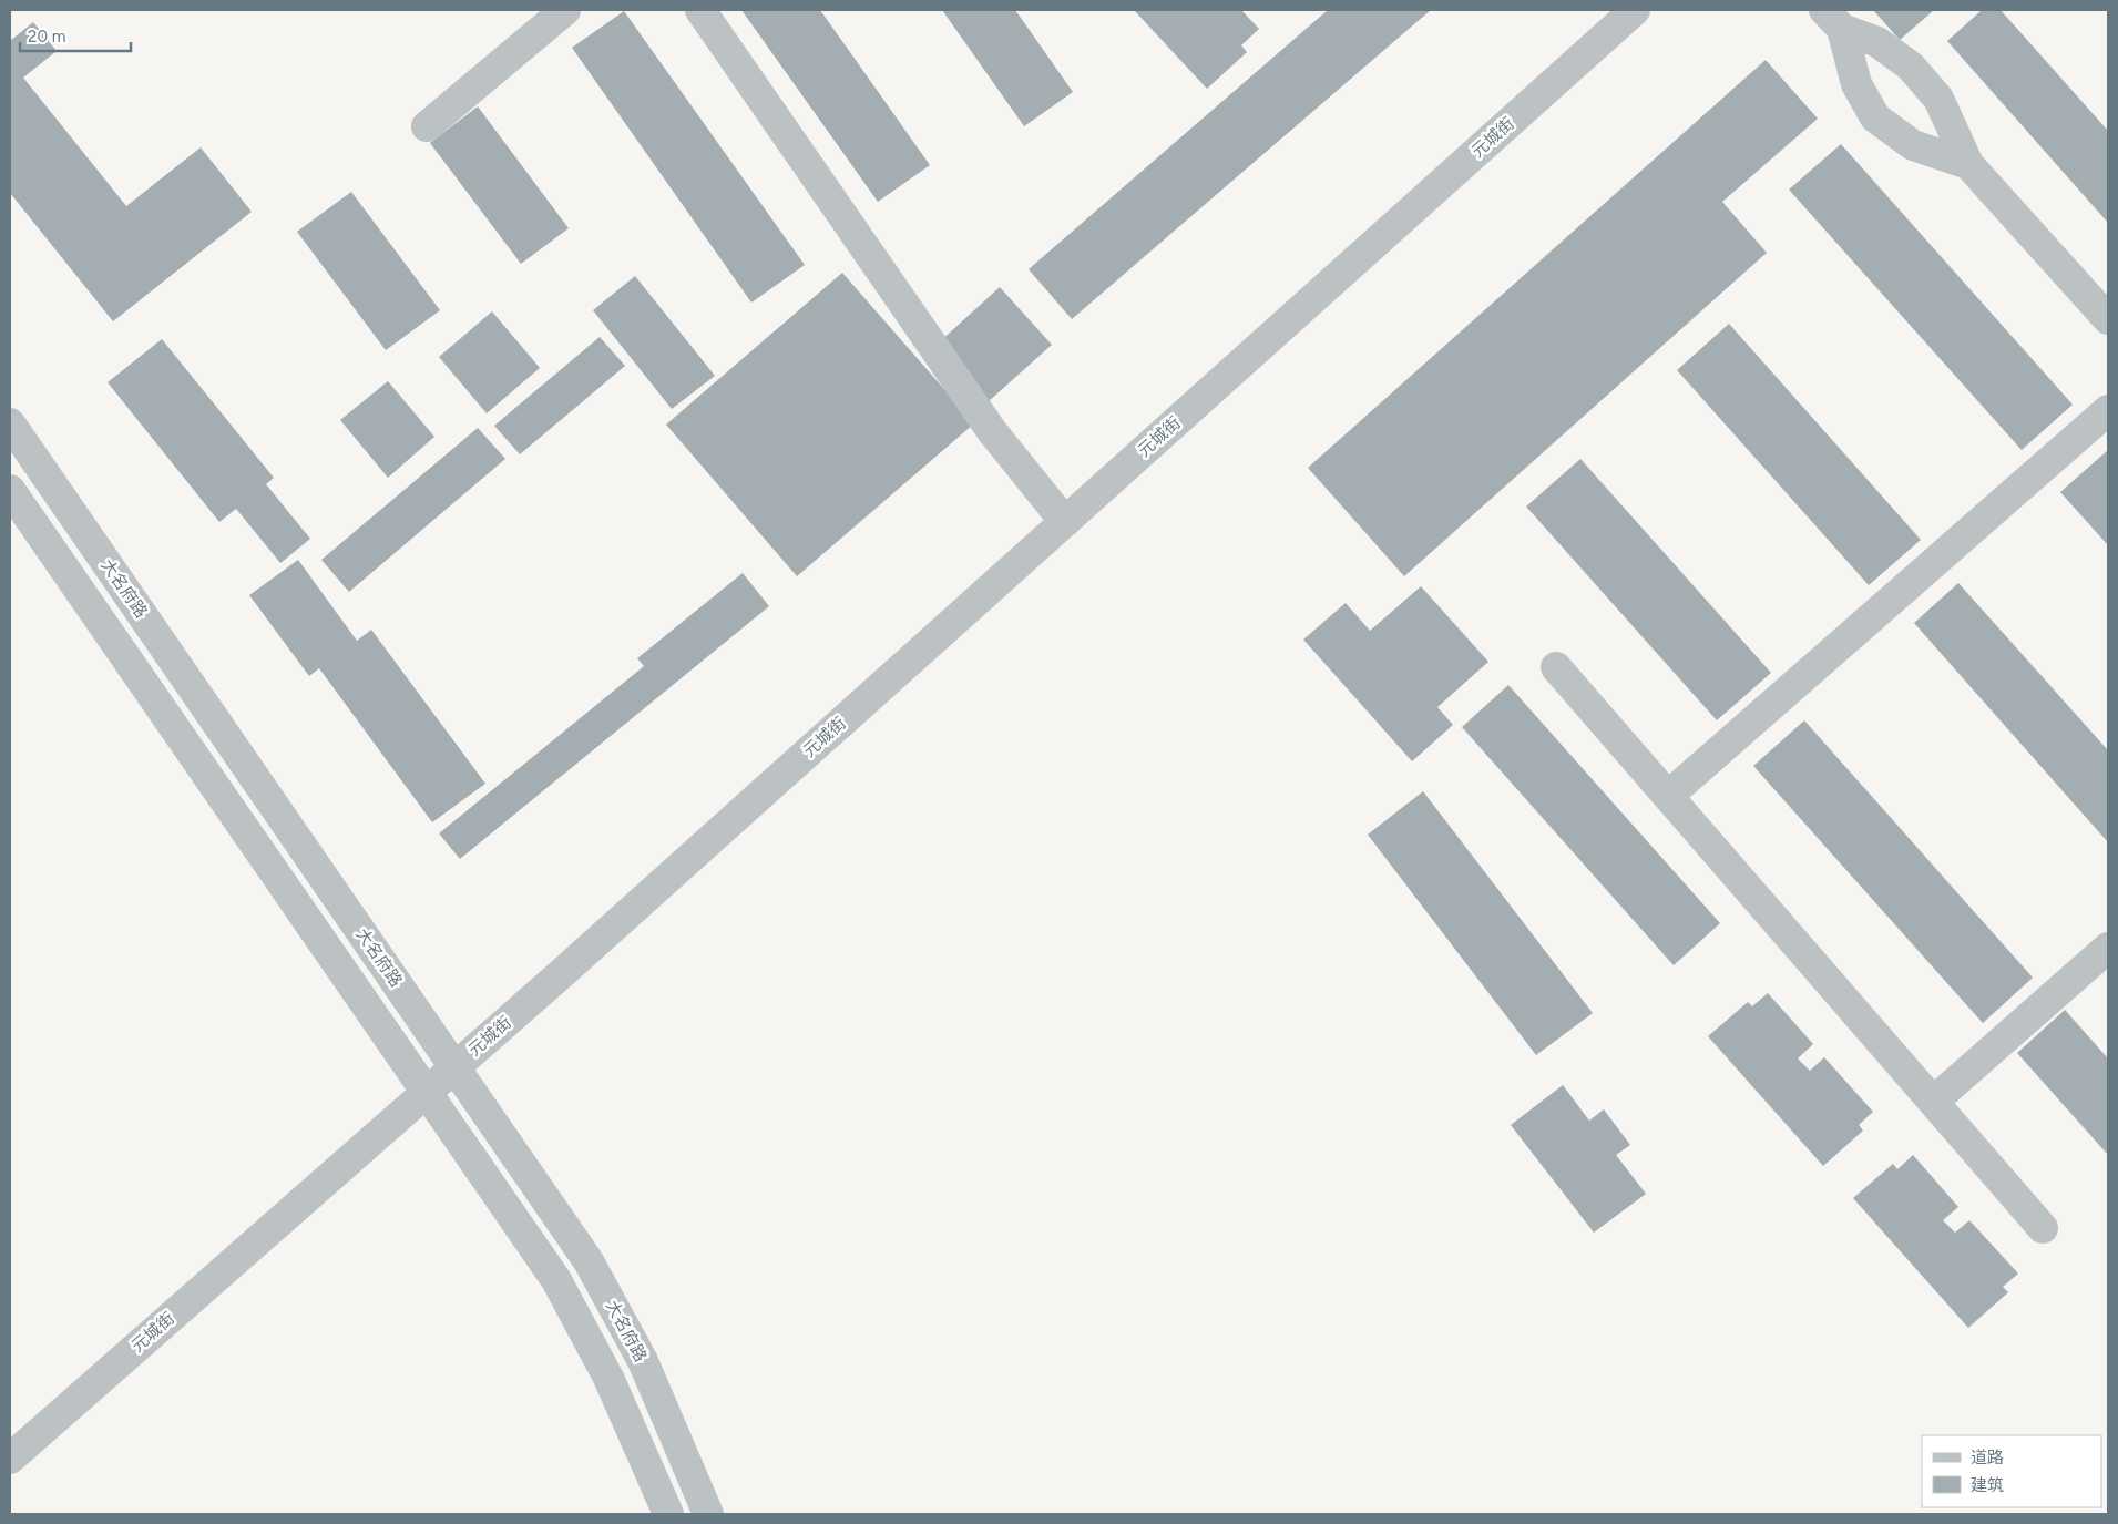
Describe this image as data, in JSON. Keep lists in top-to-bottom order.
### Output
{
  "streets": {
    "street": ["元城街", "大名府路"]
  },
  "crossings": [
    ["元城街", "大名府路"]
  ],
  "legend": ["道路", "建筑"],
  "scale_bar": "20 m"
}
